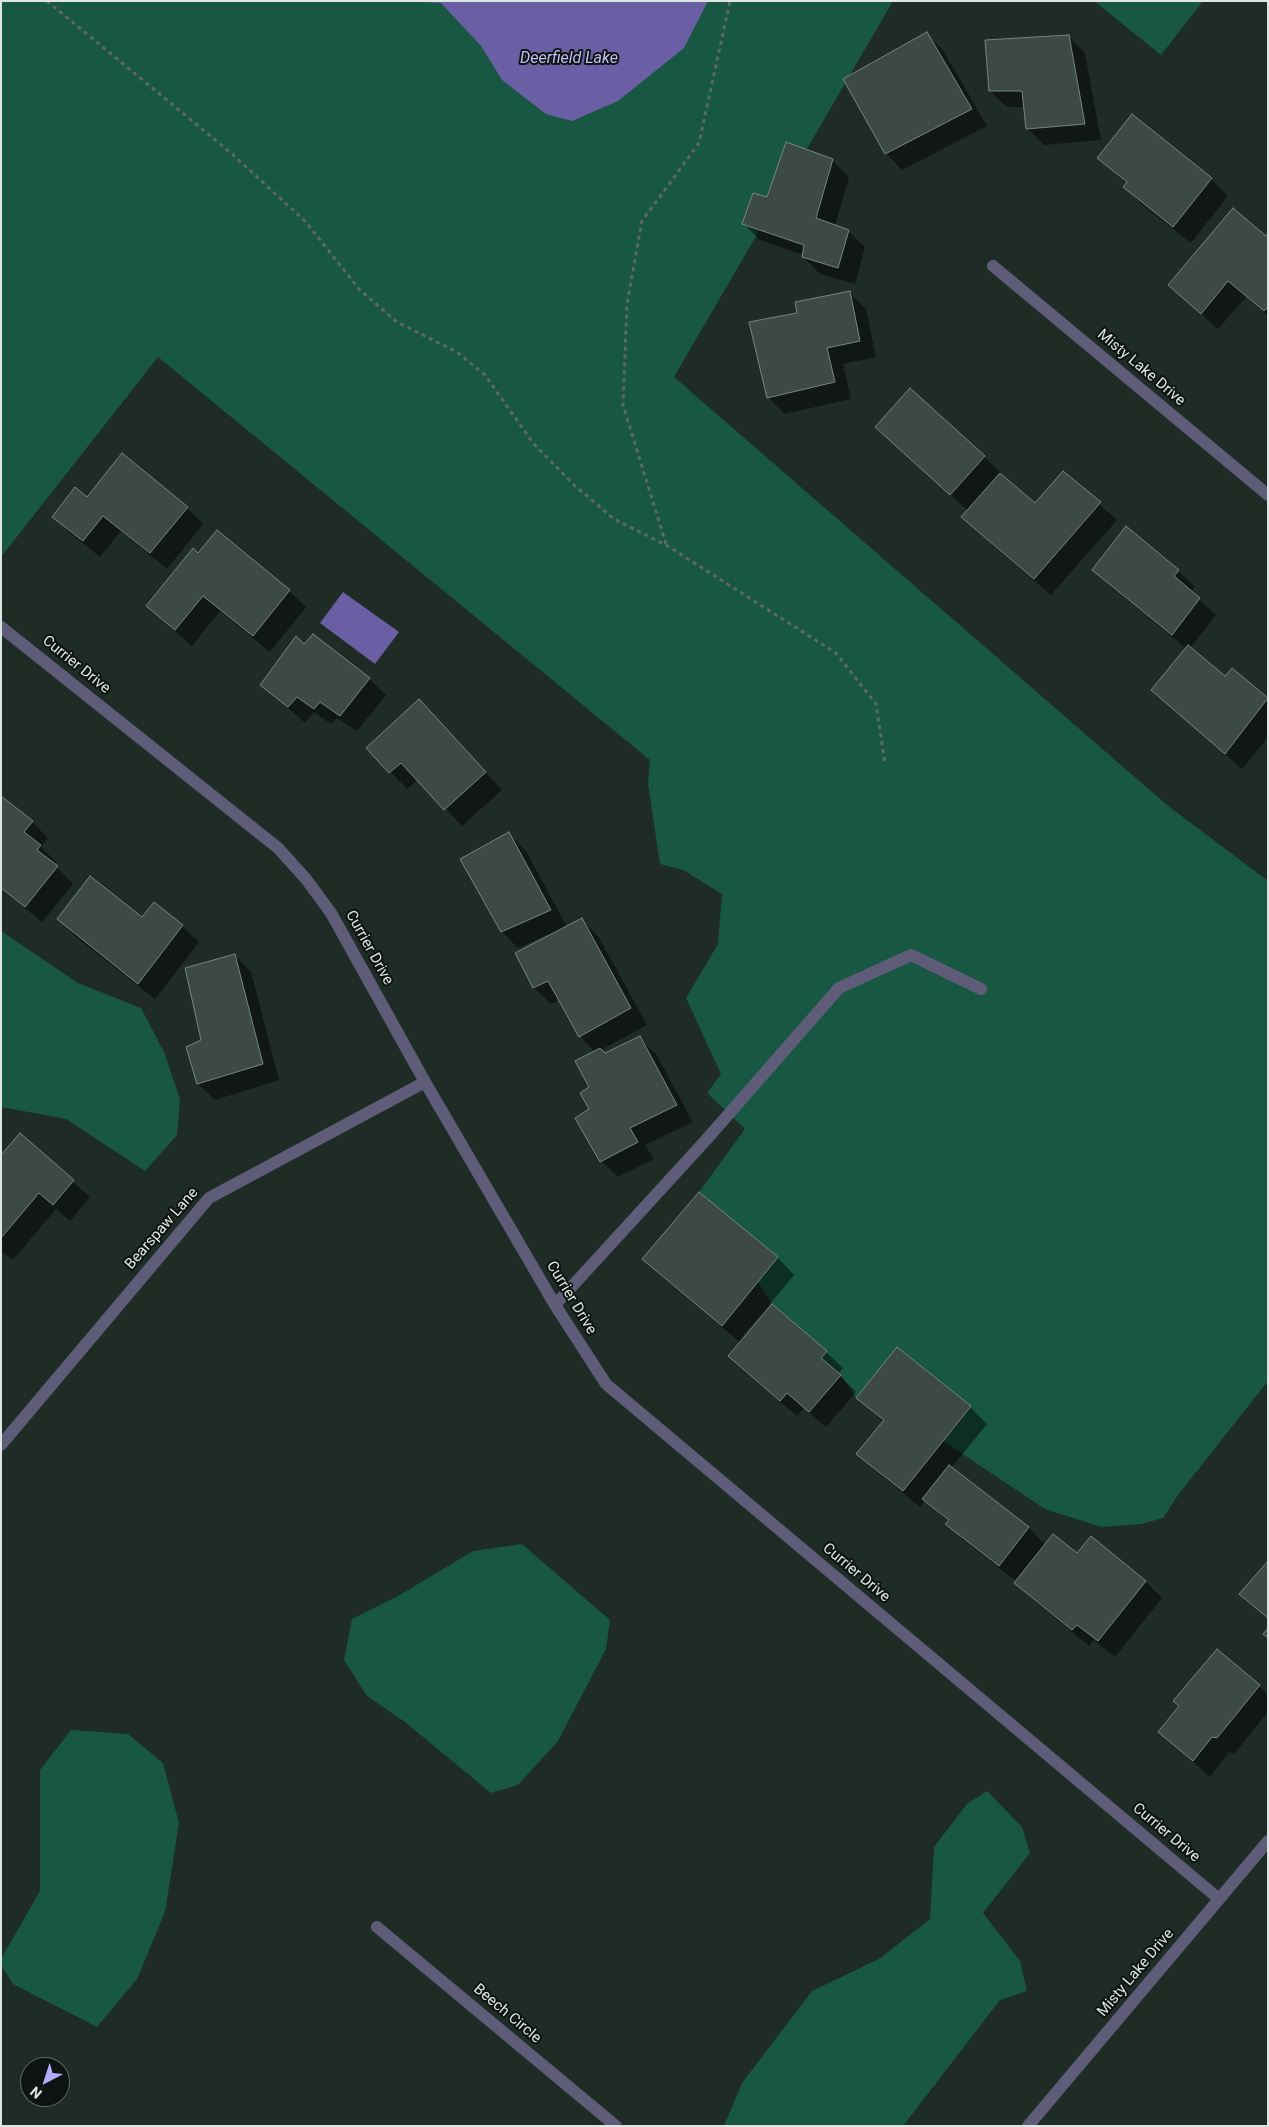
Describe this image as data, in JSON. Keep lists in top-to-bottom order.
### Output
{
  "streets": {
    "street": [
      "Misty Lake Drive",
      "Currier Drive",
      "Bearspaw Lane",
      "Beech Circle"
    ]
  },
  "crossings": [
    ["Misty Lake Drive", "Currier Drive"],
    ["Currier Drive", "Bearspaw Lane"]
  ],
  "water": ["Deerfield Lake"],
  "north": "bottom left"
}
